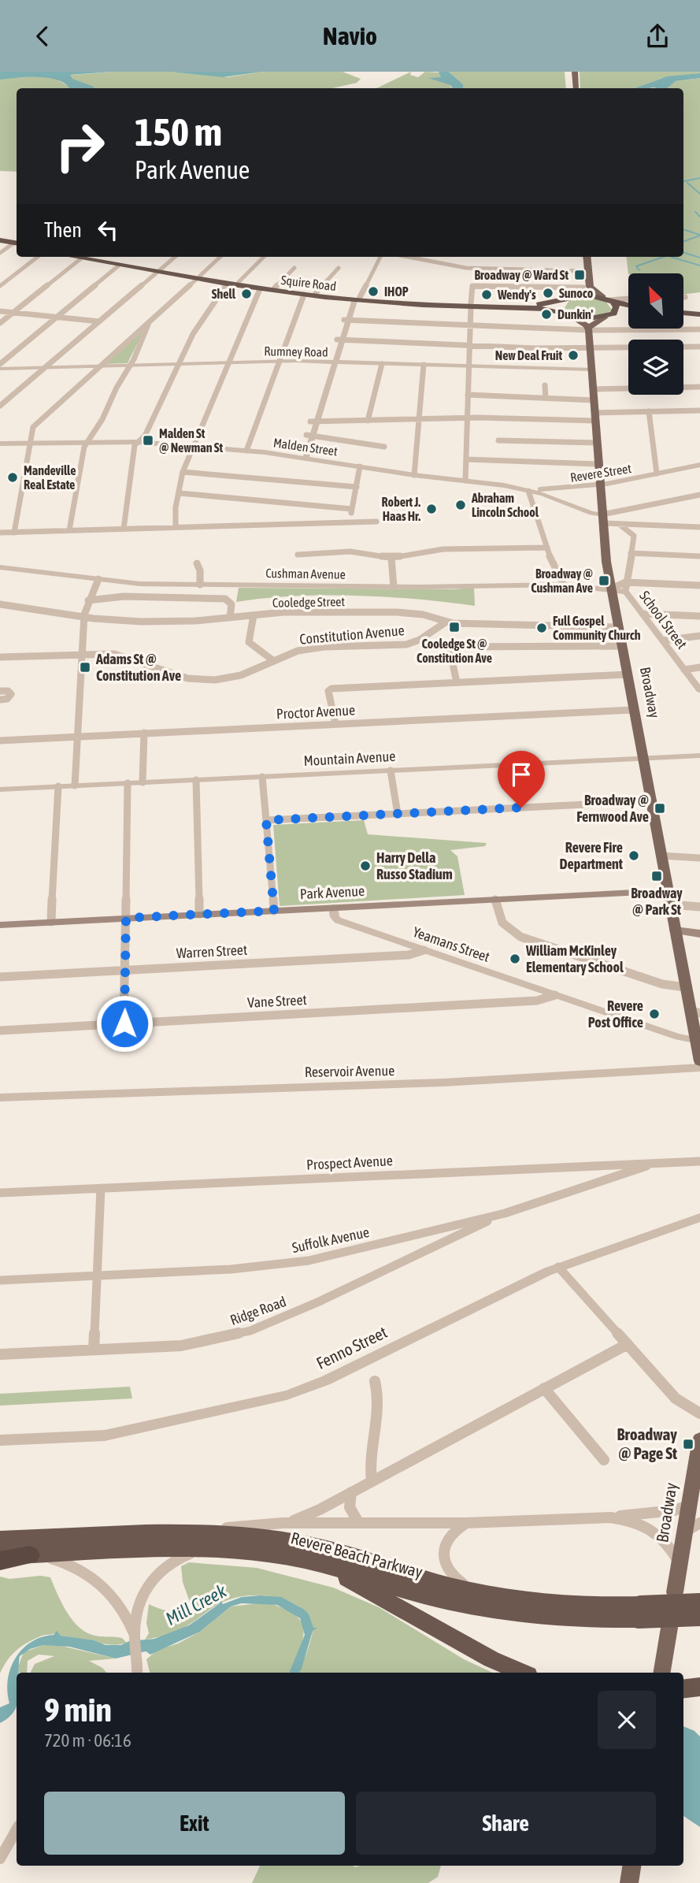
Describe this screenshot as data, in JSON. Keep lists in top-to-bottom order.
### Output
{
  "streets": {
    "highway": ["Squire Road", "Revere Beach Parkway"],
    "main road": ["Broadway", "Park Avenue"],
    "street": [
      "Rumney Road",
      "Malden Street",
      "Revere Street",
      "Cushman Avenue",
      "Cooledge Street",
      "School Street",
      "Constitution Avenue",
      "Proctor Avenue",
      "Mountain Avenue",
      "Yeamans Street",
      "Warren Street",
      "Vane Street",
      "Reservoir Avenue",
      "Prospect Avenue",
      "Suffolk Avenue",
      "Ridge Road",
      "Fenno Street"
    ]
  },
  "crossings": [
    ["Rumney Road", "Broadway"],
    ["Malden Street", "Revere Street"],
    ["Malden Street", "Broadway"],
    ["Revere Street", "Broadway"],
    ["Cushman Avenue", "School Street"],
    ["Cushman Avenue", "Broadway"],
    ["Cooledge Street", "Constitution Avenue"],
    ["Cooledge Street", "Broadway"],
    ["School Street", "Broadway"],
    ["Broadway", "Proctor Avenue"],
    ["Broadway", "Mountain Avenue"],
    ["Broadway", "Park Avenue"],
    ["Broadway", "Yeamans Street"],
    ["Broadway", "Revere Beach Parkway"],
    ["Park Avenue", "Yeamans Street"],
    ["Yeamans Street", "Warren Street"],
    ["Yeamans Street", "Vane Street"],
    ["Prospect Avenue", "Suffolk Avenue"],
    ["Suffolk Avenue", "Ridge Road"]
  ],
  "water": ["Mill Creek"],
  "places": {
    "transit": [
      "Broadway @ Ward St",
      "Malden St @ Newman St",
      "Broadway @ Cushman Ave",
      "Cooledge St @ Constitution Ave",
      "Adams St @ Constitution Ave",
      "Broadway @ Fernwood Ave",
      "Broadway @ Park St",
      "Broadway @ Page St"
    ],
    "other": [
      "IHOP",
      "Sunoco",
      "Shell",
      "Wendy's",
      "Dunkin'",
      "New Deal Fruit",
      "Mandeville Real Estate",
      "Abraham Lincoln School",
      "Robert J. Haas Hr.",
      "Full Gospel Community Church",
      "Revere Fire Department",
      "Harry Della Russo Stadium",
      "William McKinley Elementary School",
      "Revere Post Office"
    ]
  },
  "north": "top left",
  "page": {
    "header": "Navio",
    "turn": ["150 m", "Park Avenue"],
    "then": "Then",
    "heading": ["9 min", "720 m · 06:16"],
    "buttons": ["Exit", "Share"]
  }
}
